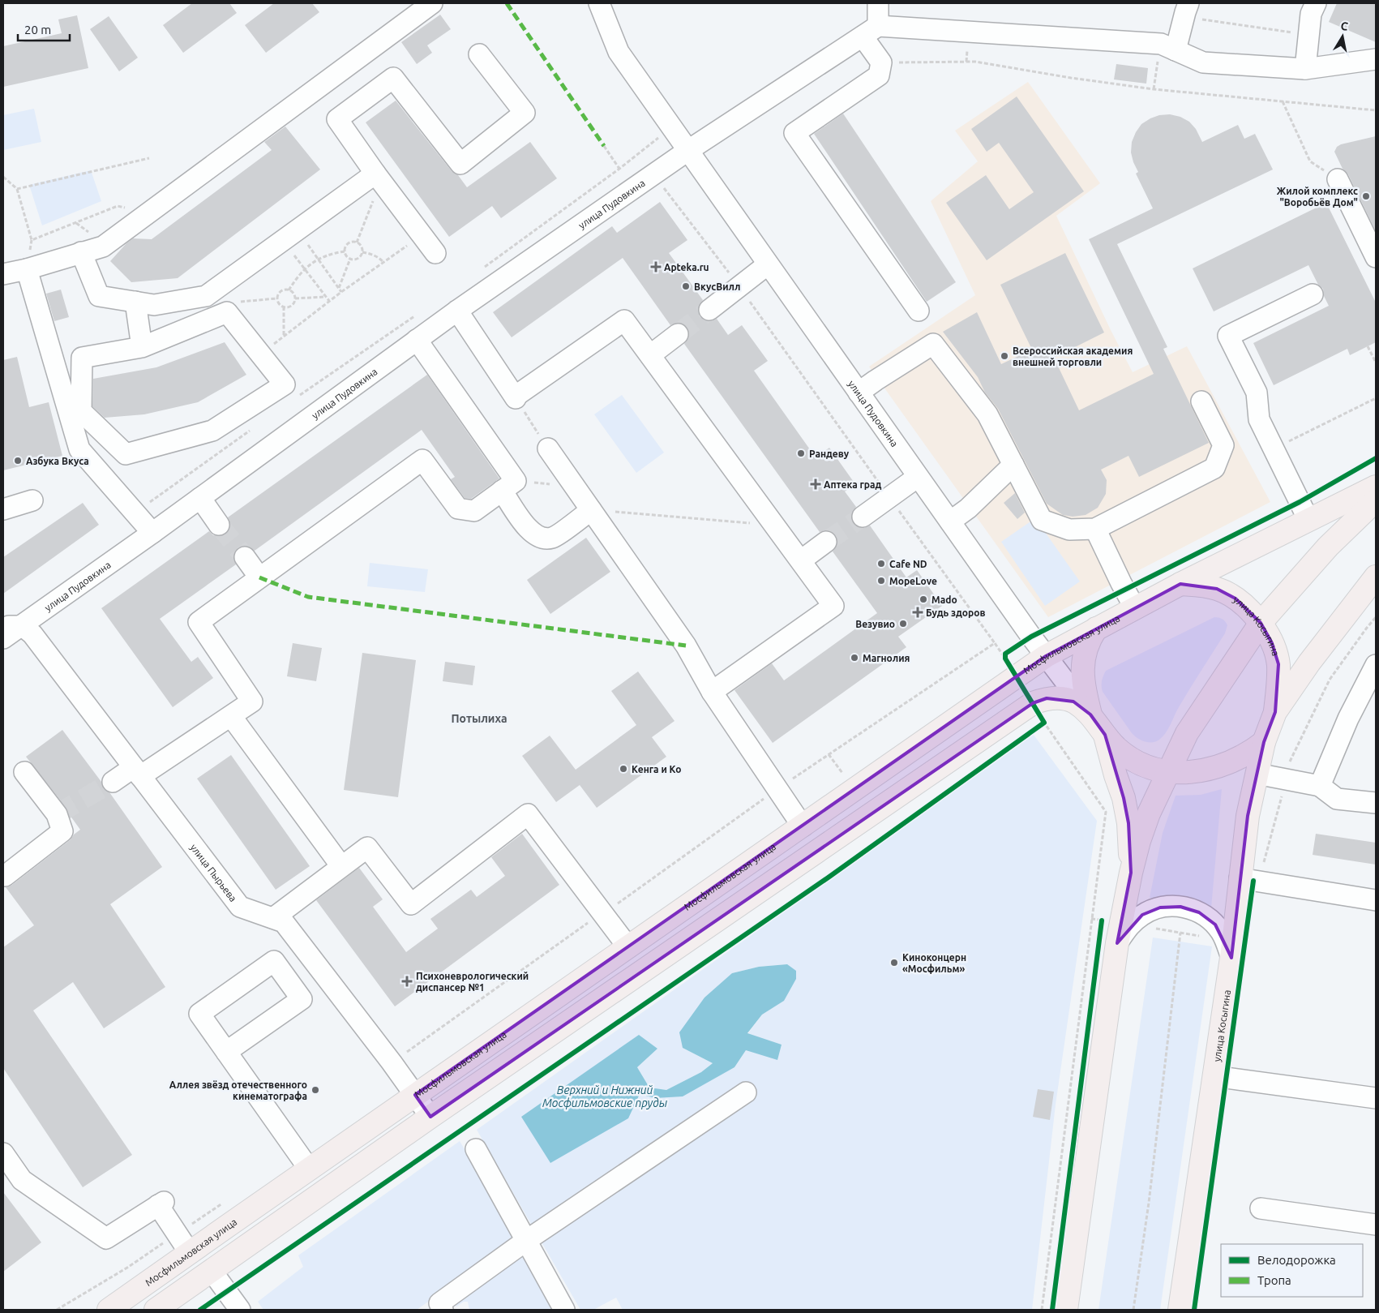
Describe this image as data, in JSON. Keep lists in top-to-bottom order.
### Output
{
  "streets": {
    "main road": ["улица Косыгина", "Мосфильмовская улица"],
    "street": ["улица Пудовкина", "улица Пырьева"]
  },
  "crossings": [
    ["улица Пудовкина", "Мосфильмовская улица"],
    ["улица Пудовкина", "улица Пырьева"],
    ["улица Косыгина", "Мосфильмовская улица"],
    ["Мосфильмовская улица", "улица Пырьева"]
  ],
  "districts": ["Потылиха"],
  "water": ["Верхний и Нижний Мосфильмовские пруды"],
  "places": {
    "other": [
      "Жилой комплекс \"Воробьёв Дом\"",
      "ВкусВилл",
      "Всероссийская академия внешней торговли",
      "Рандеву",
      "Азбука Вкуса",
      "Cafe ND",
      "МореLove",
      "Mado",
      "Везувио",
      "Магнолия",
      "Кенга и Ко",
      "Киноконцерн «Мосфильм»",
      "Аллея звёзд отечественного кинематографа"
    ],
    "health": [
      "Apteka.ru",
      "Аптека град",
      "Будь здоров",
      "Психоневрологический диспансер №1"
    ]
  },
  "legend": ["Велодорожка", "Тропа"],
  "scale_bar": "20 m",
  "north": "top"
}
